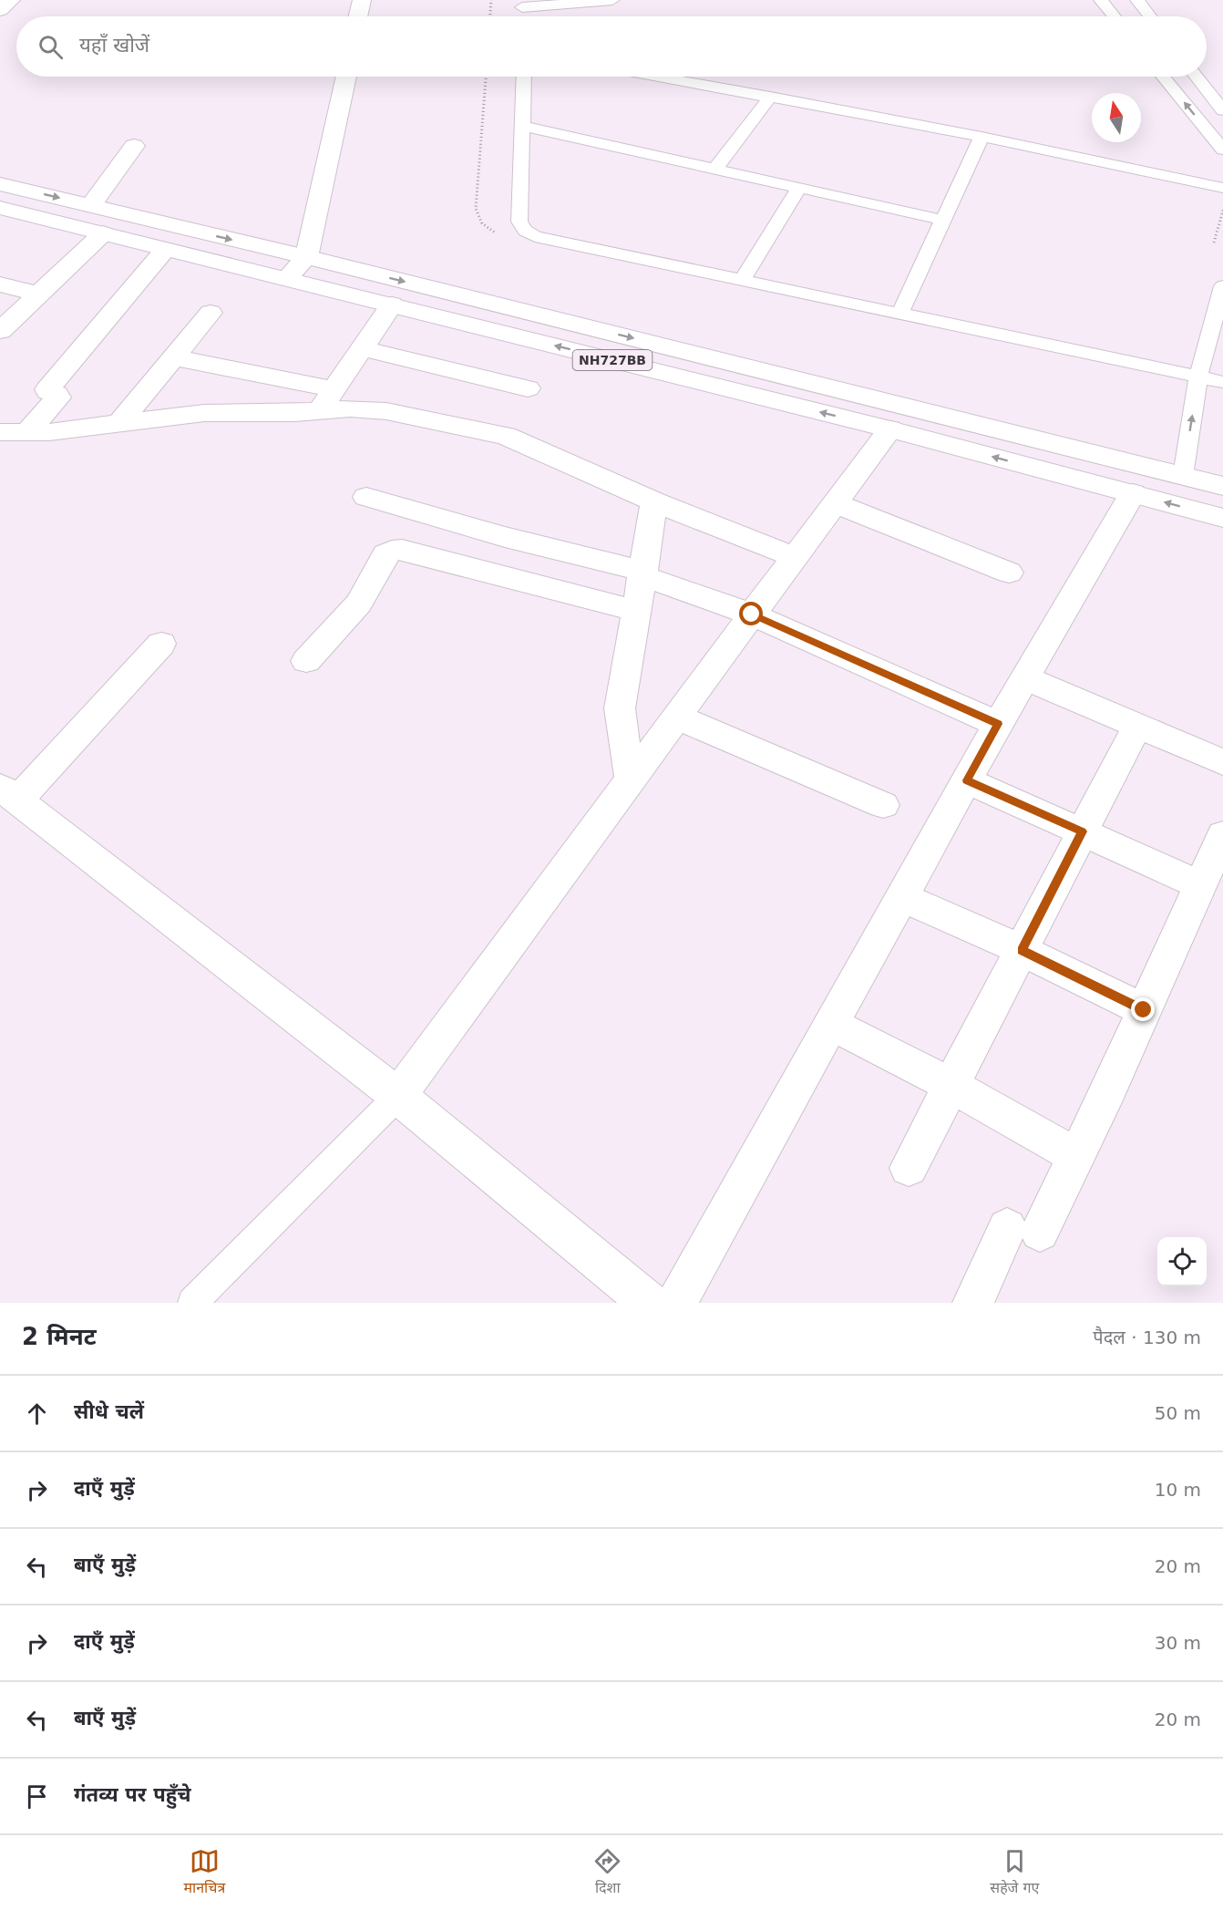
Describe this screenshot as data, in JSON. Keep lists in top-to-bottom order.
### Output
{
  "streets": {
    "main road": ["NH727BB"]
  },
  "north": "top",
  "page": {
    "search": "यहाँ खोजें",
    "heading": ["2 मिनट", "पैदल · 130 m"],
    "list": [
      ["सीधे चलें", "50 m"],
      ["दाएँ मुड़ें", "10 m"],
      ["बाएँ मुड़ें", "20 m"],
      ["दाएँ मुड़ें", "30 m"],
      ["बाएँ मुड़ें", "20 m"],
      "गंतव्य पर पहुँचे"
    ],
    "nav": ["मानचित्र", "दिशा", "सहेजे गए"]
  }
}
